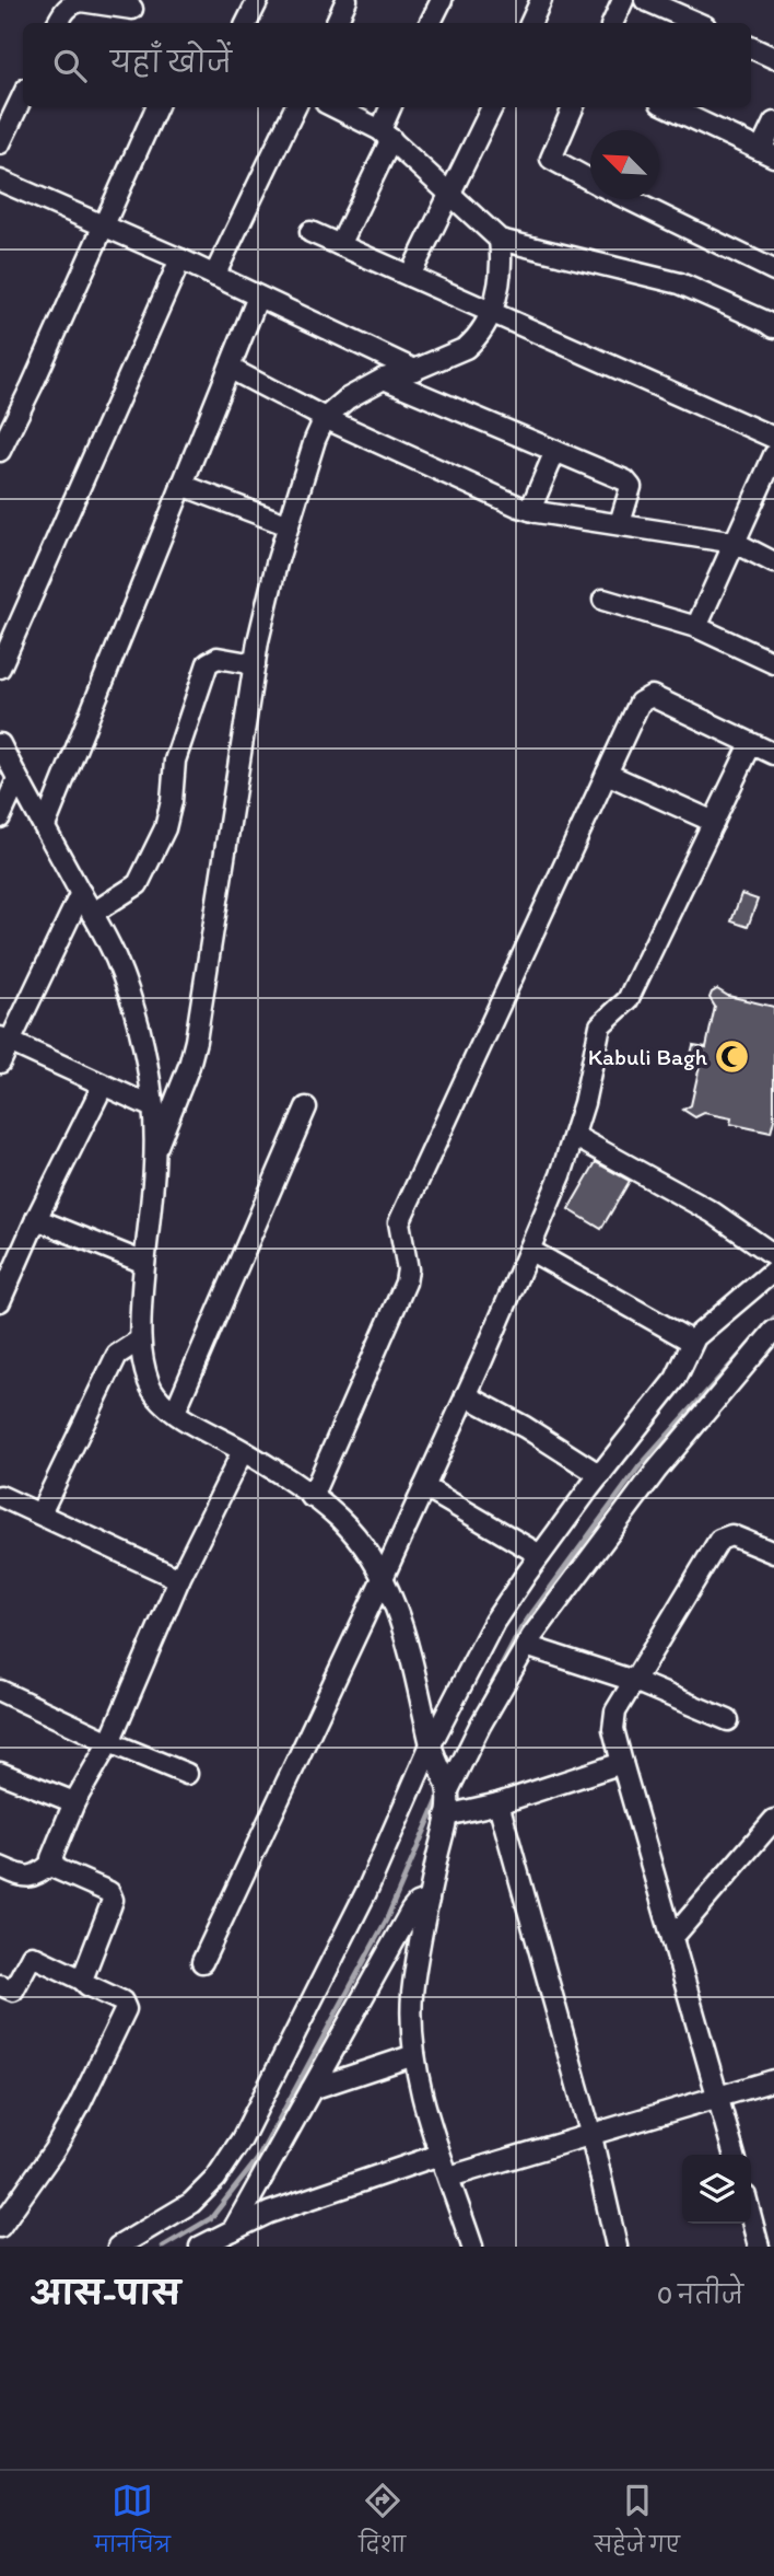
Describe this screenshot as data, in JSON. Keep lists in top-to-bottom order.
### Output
{
  "places": {
    "mosque": ["Kabuli Bagh"]
  },
  "north": "top left",
  "page": {
    "search": "यहाँ खोजें",
    "heading": ["आस-पास", "0 नतीजे"],
    "nav": ["मानचित्र", "दिशा", "सहेजे गए"]
  }
}
